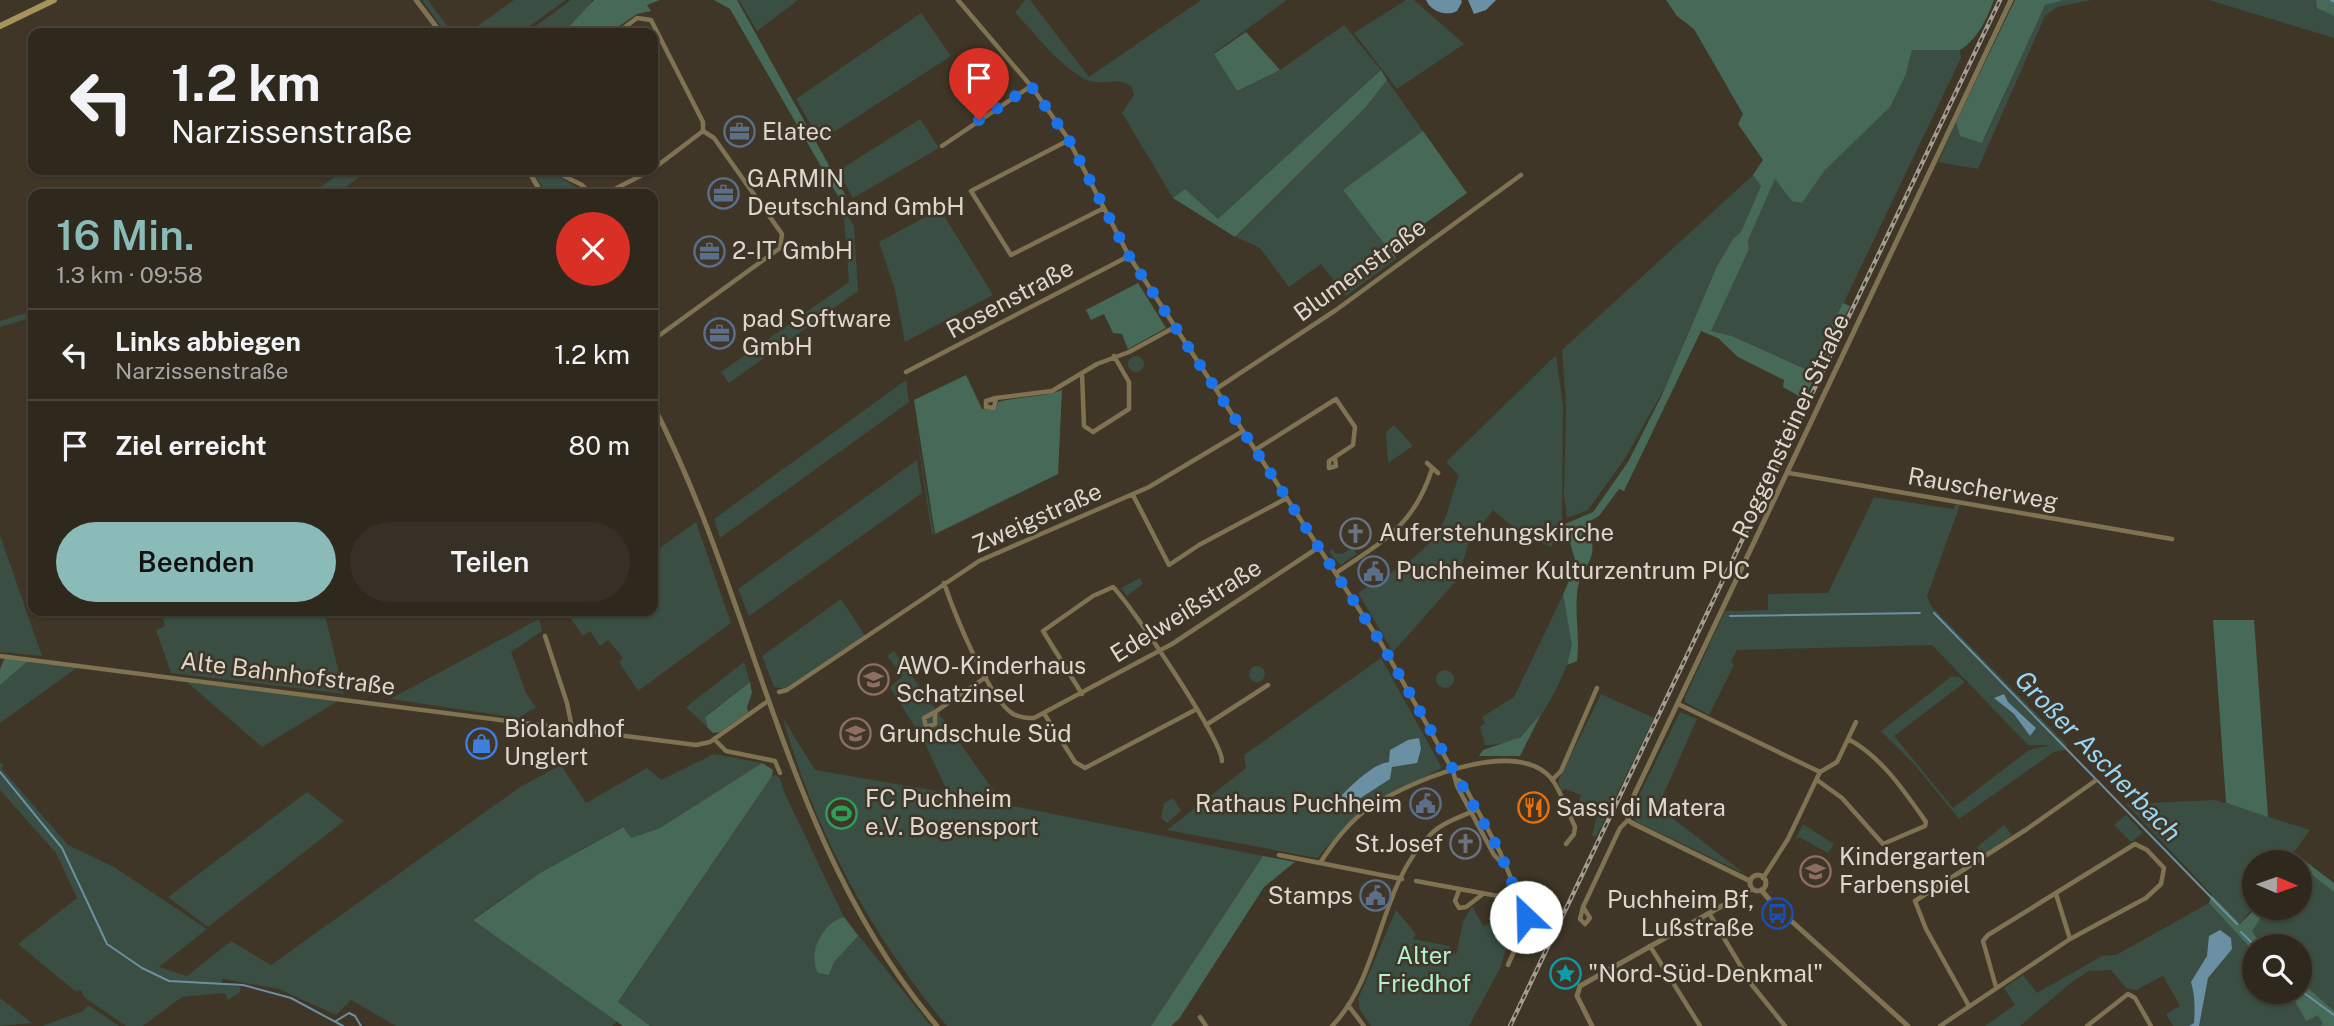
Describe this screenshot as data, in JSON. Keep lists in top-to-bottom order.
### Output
{
  "streets": {
    "street": [
      "Blumenstraße",
      "Rosenstraße",
      "Roggensteiner Straße",
      "Rauscherweg",
      "Zweigstraße",
      "Edelweißstraße",
      "Alte Bahnhofstraße"
    ]
  },
  "crossings": [
    ["Roggensteiner Straße", "Rauscherweg"]
  ],
  "water": ["Großer Ascherbach"],
  "parks": ["Alter Friedhof"],
  "places": {
    "office": [
      "Elatec",
      "GARMIN Deutschland GmbH",
      "2-IT GmbH",
      "pad Software GmbH"
    ],
    "church": ["Auferstehungskirche", "St.Josef"],
    "public building": ["Puchheimer Kulturzentrum PUC", "Rathaus Puchheim", "Stamps"],
    "school or university": ["AWO-Kinderhaus Schatzinsel", "Grundschule Süd", "Kindergarten Farbenspiel"],
    "shop": ["Biolandhof Unglert"],
    "restaurant": ["Sassi di Matera"],
    "sports": ["FC Puchheim e.V. Bogensport"],
    "bus stop": ["Puchheim Bf, Lußstraße"],
    "place": ["\"Nord-Süd-Denkmal\""]
  },
  "north": "right",
  "page": {
    "turn": ["1.2 km", "Narzissenstraße"],
    "heading": ["16 Min.", "1.3 km · 09:58"],
    "list": [
      {
        "name": "Links abbiegen",
        "note": "Narzissenstraße",
        "value": "1.2 km"
      },
      {
        "name": "Ziel erreicht",
        "value": "80 m"
      }
    ],
    "buttons": ["Beenden", "Teilen"]
  }
}
